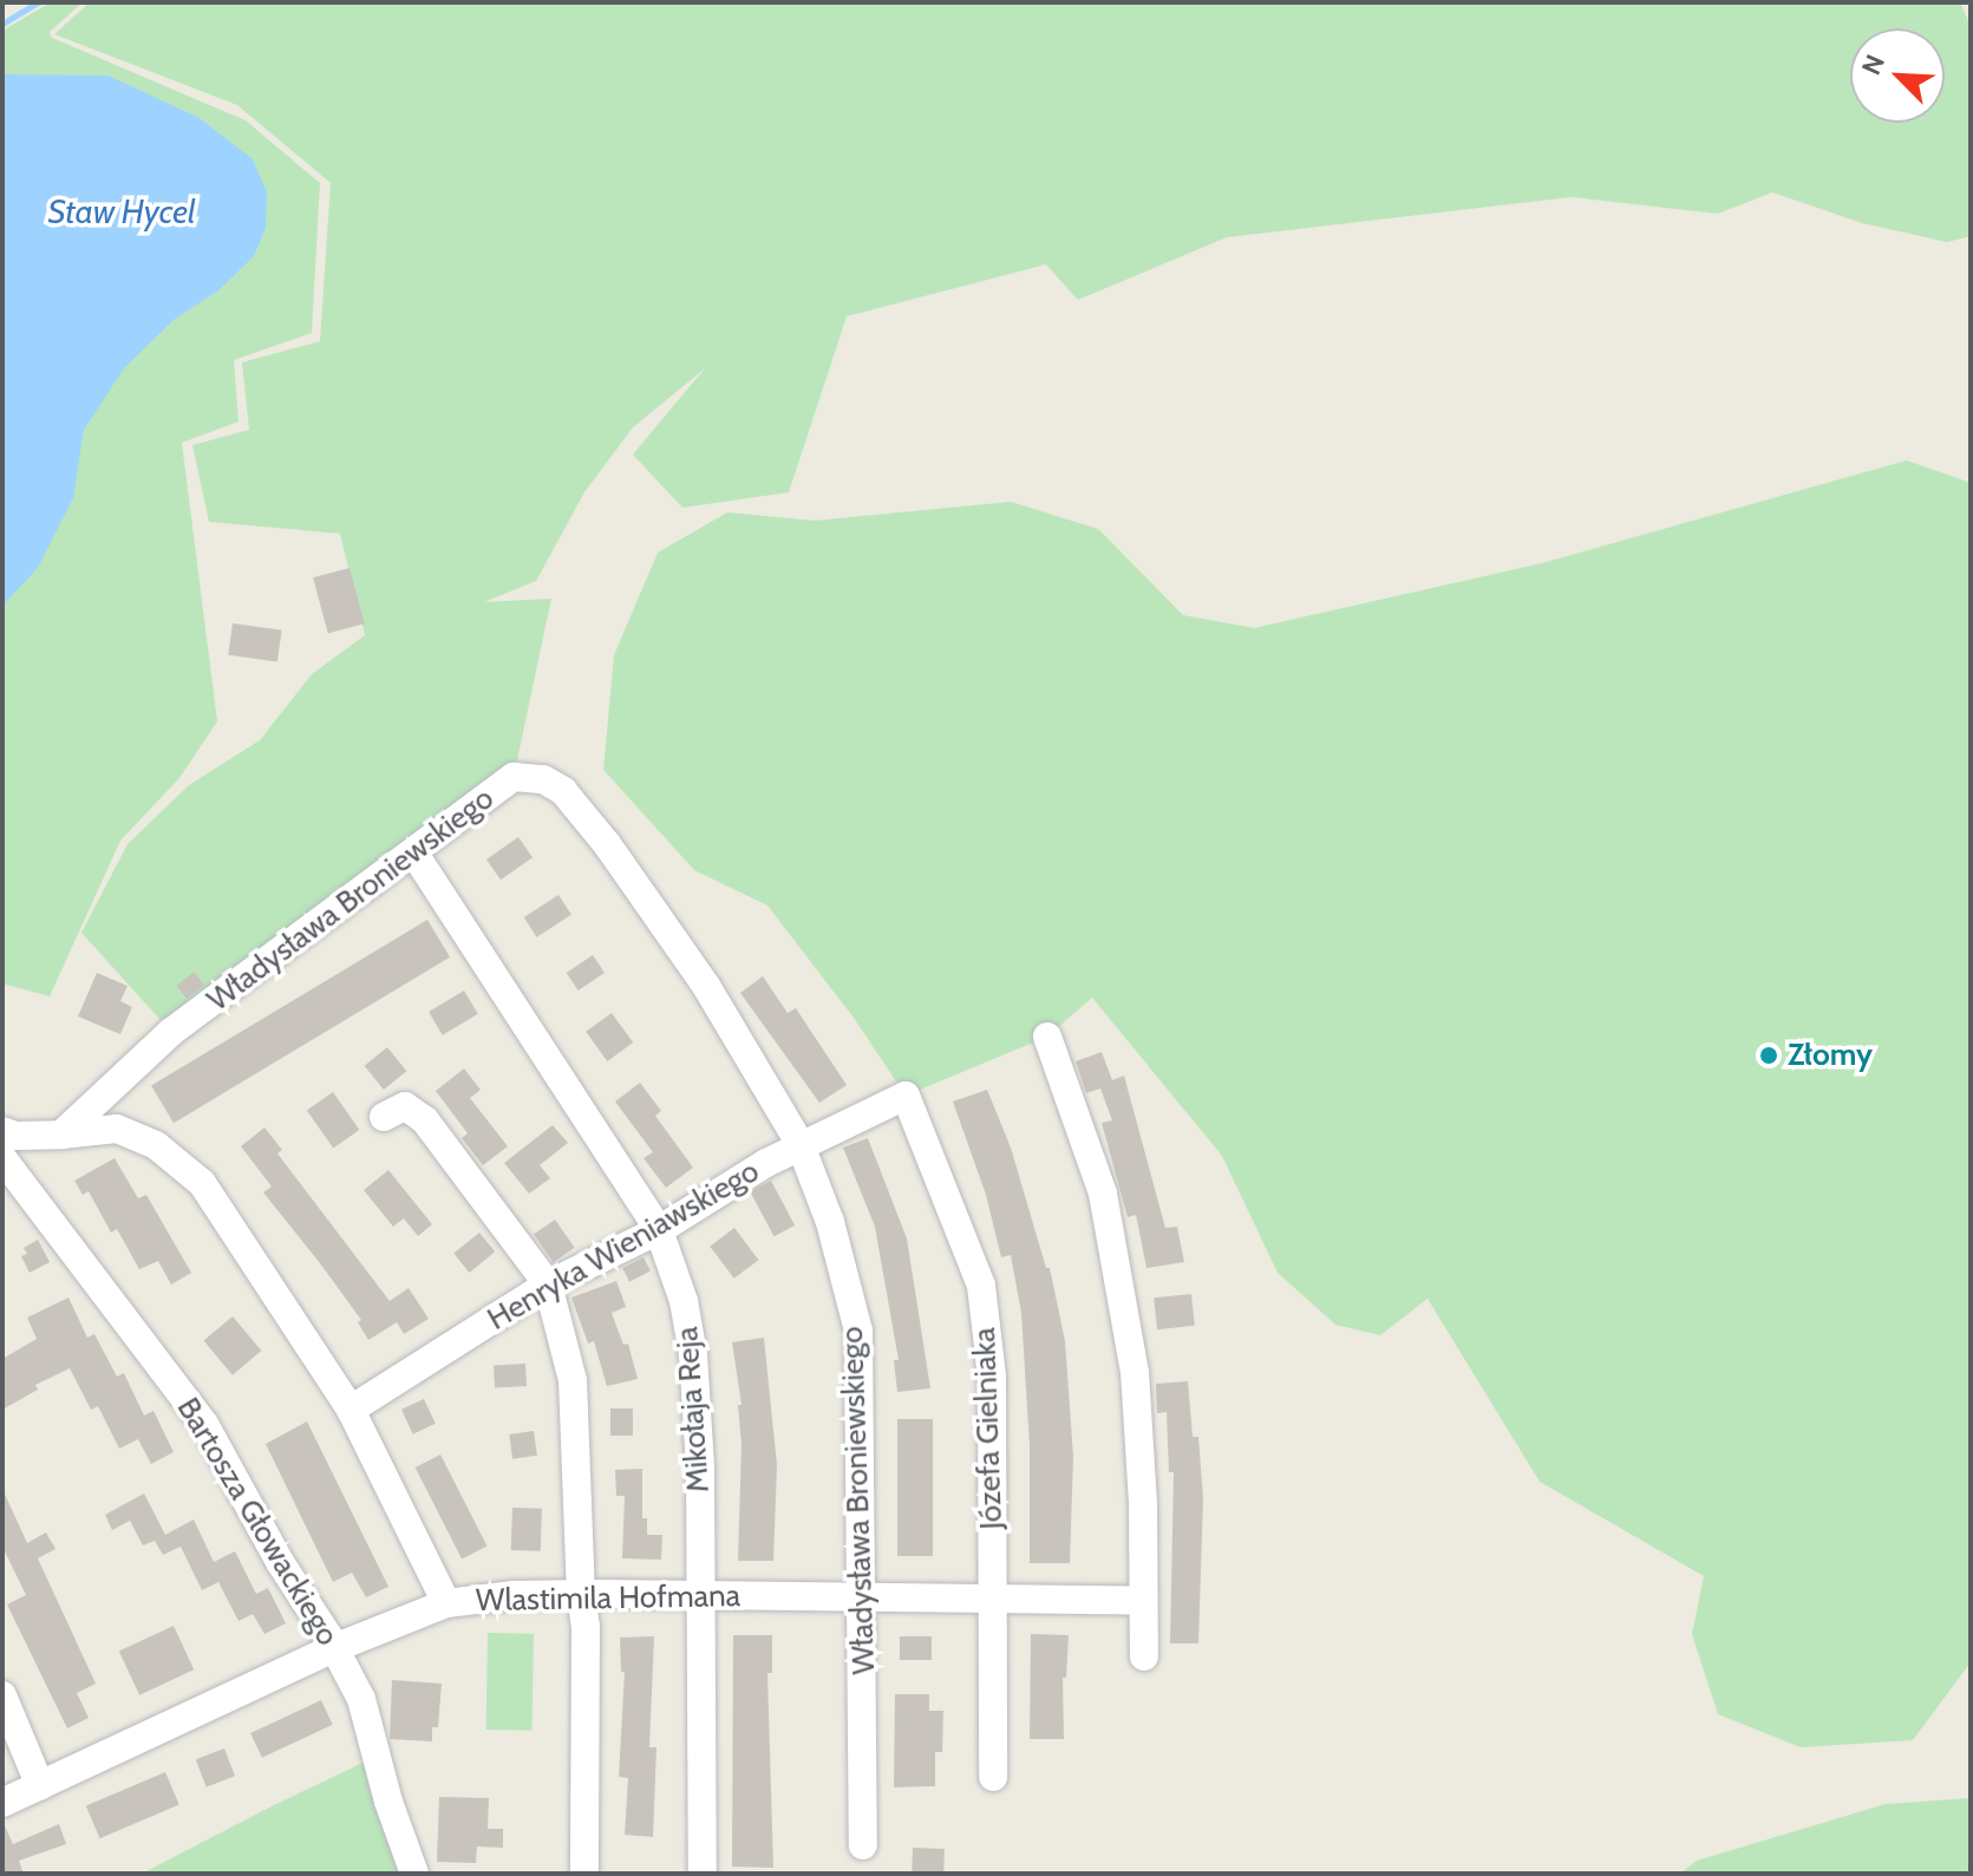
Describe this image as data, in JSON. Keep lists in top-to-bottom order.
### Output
{
  "streets": {
    "street": [
      "Władysława Broniewskiego",
      "Henryka Wieniawskiego",
      "Mikołaja Reja",
      "Józefa Gielniaka",
      "Bartosza Głowackiego",
      "Wlastimila Hofmana"
    ]
  },
  "crossings": [
    ["Władysława Broniewskiego", "Henryka Wieniawskiego"],
    ["Władysława Broniewskiego", "Mikołaja Reja"],
    ["Władysława Broniewskiego", "Wlastimila Hofmana"],
    ["Henryka Wieniawskiego", "Mikołaja Reja"],
    ["Henryka Wieniawskiego", "Józefa Gielniaka"],
    ["Mikołaja Reja", "Wlastimila Hofmana"],
    ["Józefa Gielniaka", "Wlastimila Hofmana"],
    ["Bartosza Głowackiego", "Wlastimila Hofmana"]
  ],
  "water": ["Staw Hycel"],
  "places": ["Złomy"],
  "north": "top left"
}
